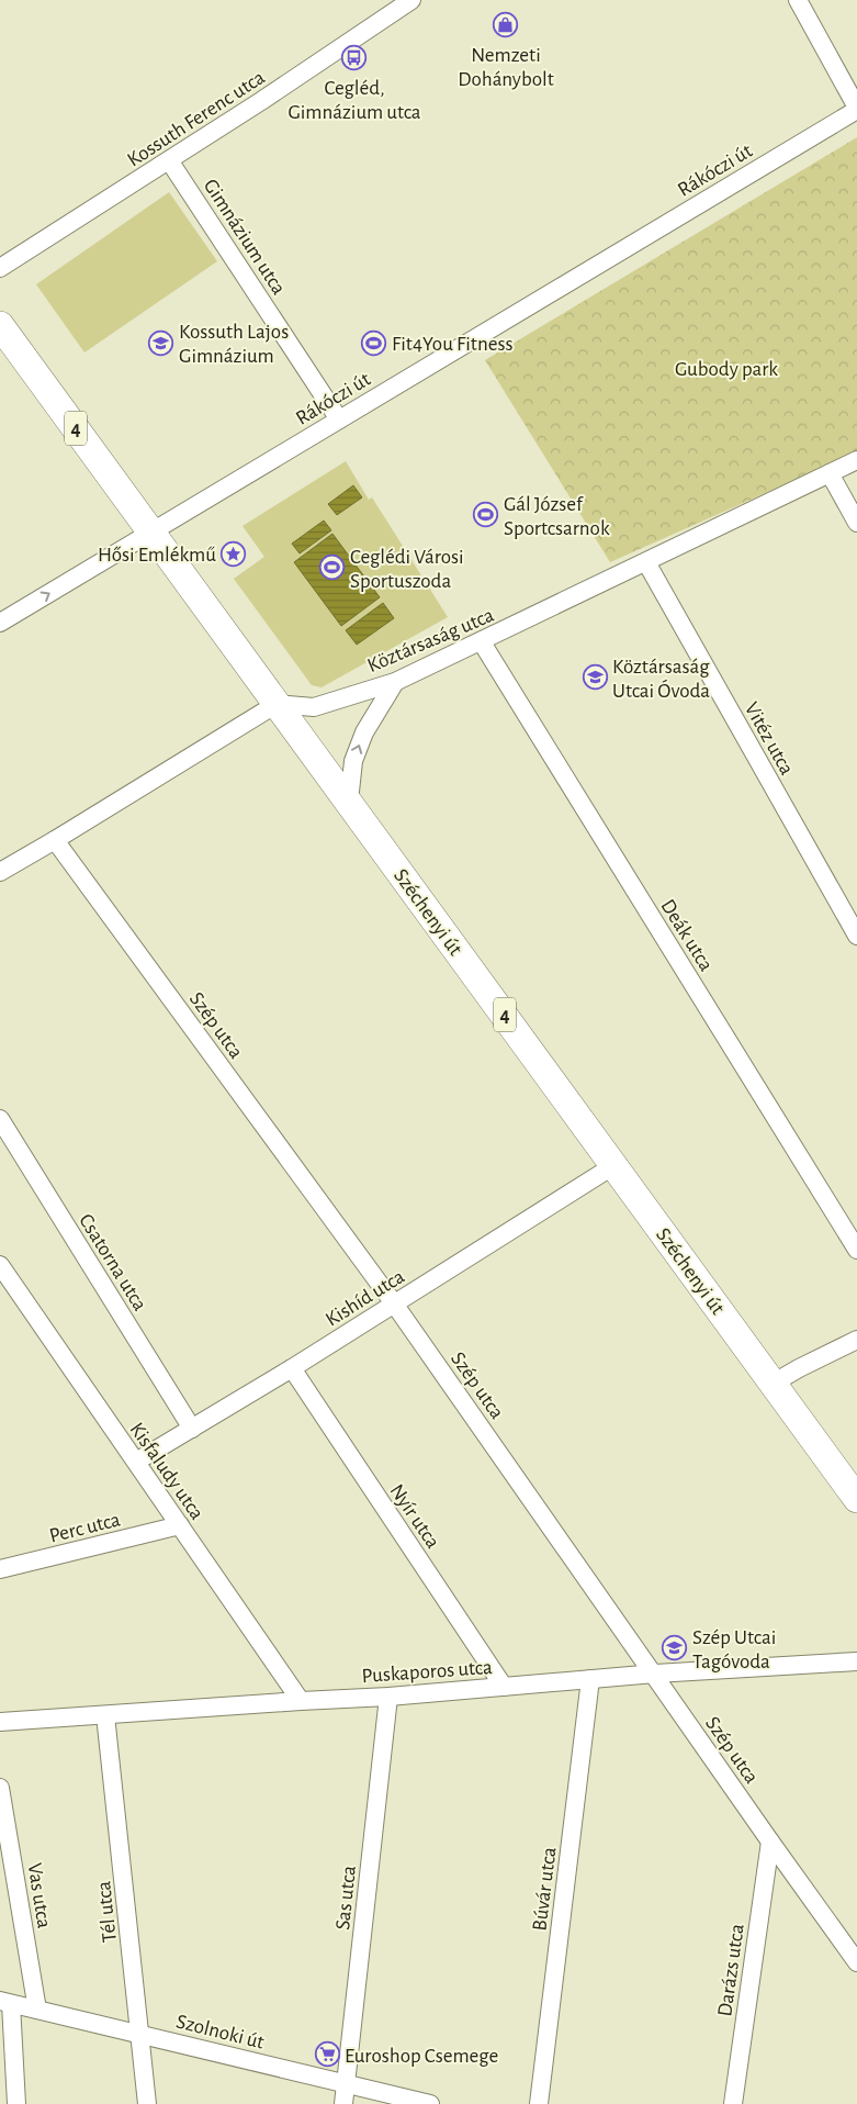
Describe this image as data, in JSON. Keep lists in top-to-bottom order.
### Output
{
  "streets": {
    "main road": ["4", "Széchenyi út"],
    "street": [
      "Kossuth Ferenc utca",
      "Rákóczi út",
      "Gimnázium utca",
      "Köztársaság utca",
      "Vitéz utca",
      "Deák utca",
      "Szép utca",
      "Csatorna utca",
      "Kishíd utca",
      "Kisfaludy utca",
      "Nyír utca",
      "Perc utca",
      "Puskaporos utca",
      "Búvár utca",
      "Vas utca",
      "Sas utca",
      "Tél utca",
      "Darázs utca",
      "Szolnoki út"
    ]
  },
  "crossings": [
    ["Kossuth Ferenc utca", "Gimnázium utca"],
    ["Rákóczi út", "Gimnázium utca"],
    ["Rákóczi út", "Széchenyi út"],
    ["Köztársaság utca", "Vitéz utca"],
    ["Köztársaság utca", "Széchenyi út"],
    ["Köztársaság utca", "Deák utca"],
    ["Széchenyi út", "Kishíd utca"],
    ["Szép utca", "Kishíd utca"],
    ["Szép utca", "Puskaporos utca"],
    ["Szép utca", "Darázs utca"],
    ["Csatorna utca", "Kishíd utca"],
    ["Kishíd utca", "Kisfaludy utca"],
    ["Kishíd utca", "Nyír utca"],
    ["Kisfaludy utca", "Perc utca"],
    ["Kisfaludy utca", "Puskaporos utca"],
    ["Nyír utca", "Puskaporos utca"],
    ["Puskaporos utca", "Búvár utca"],
    ["Puskaporos utca", "Sas utca"],
    ["Puskaporos utca", "Tél utca"],
    ["Vas utca", "Szolnoki út"],
    ["Sas utca", "Szolnoki út"],
    ["Tél utca", "Szolnoki út"]
  ],
  "parks": ["Gubody park"],
  "places": {
    "shop": ["Nemzeti Dohánybolt"],
    "bus stop": ["Cegléd, Gimnázium utca"],
    "school or university": ["Kossuth Lajos Gimnázium", "Köztársaság Utcai Óvoda", "Szép Utcai Tagóvoda"],
    "sports": ["Fit4You Fitness", "Gál József Sportcsarnok", "Ceglédi Városi Sportuszoda"],
    "place": ["Hősi Emlékmű"],
    "supermarket": ["Euroshop Csemege"]
  }
}
